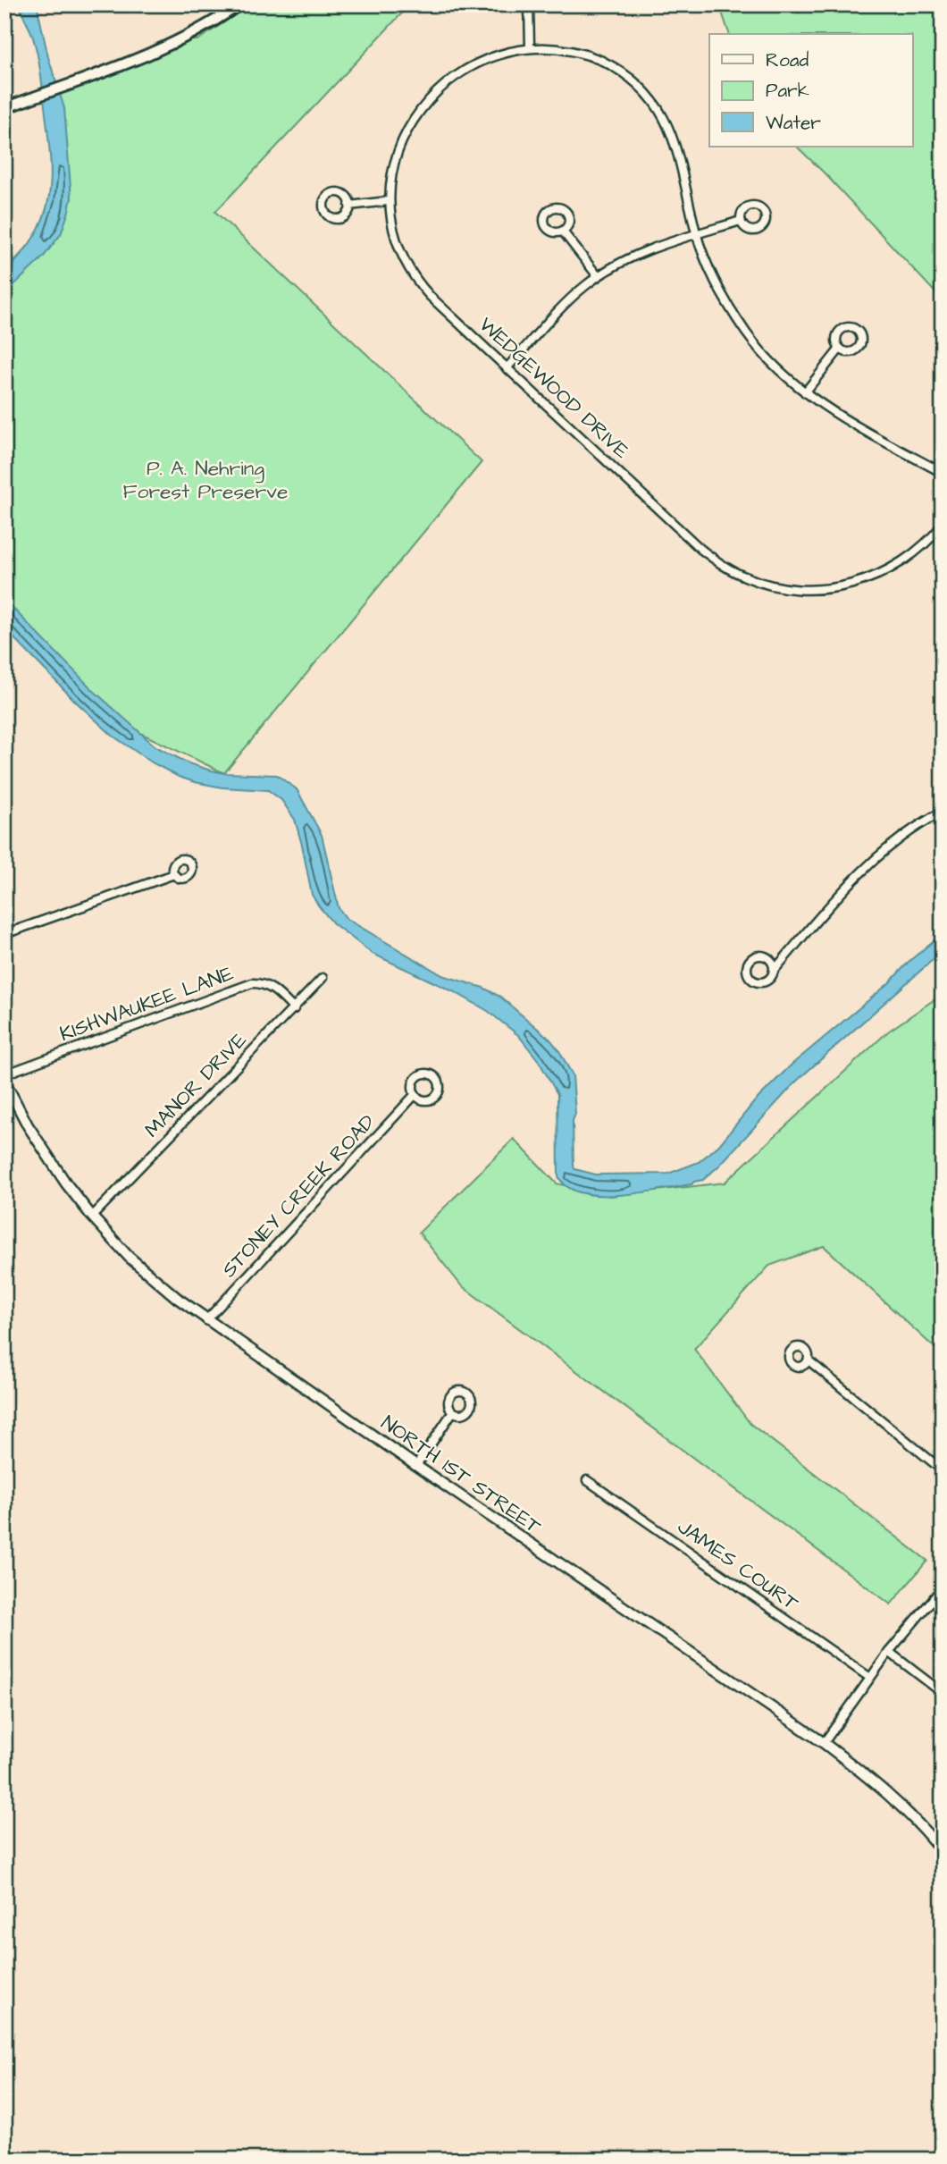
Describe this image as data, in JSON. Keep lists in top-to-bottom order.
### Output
{
  "streets": {
    "street": [
      "WEDGEWOOD DRIVE",
      "KISHWAUKEE LANE",
      "MANOR DRIVE",
      "STONEY CREEK ROAD",
      "NORTH 1ST STREET",
      "JAMES COURT"
    ]
  },
  "crossings": [
    ["KISHWAUKEE LANE", "MANOR DRIVE"],
    ["MANOR DRIVE", "NORTH 1ST STREET"],
    ["STONEY CREEK ROAD", "NORTH 1ST STREET"]
  ],
  "parks": ["P. A. Nehring Forest Preserve"],
  "legend": ["Road", "Park", "Water"]
}
